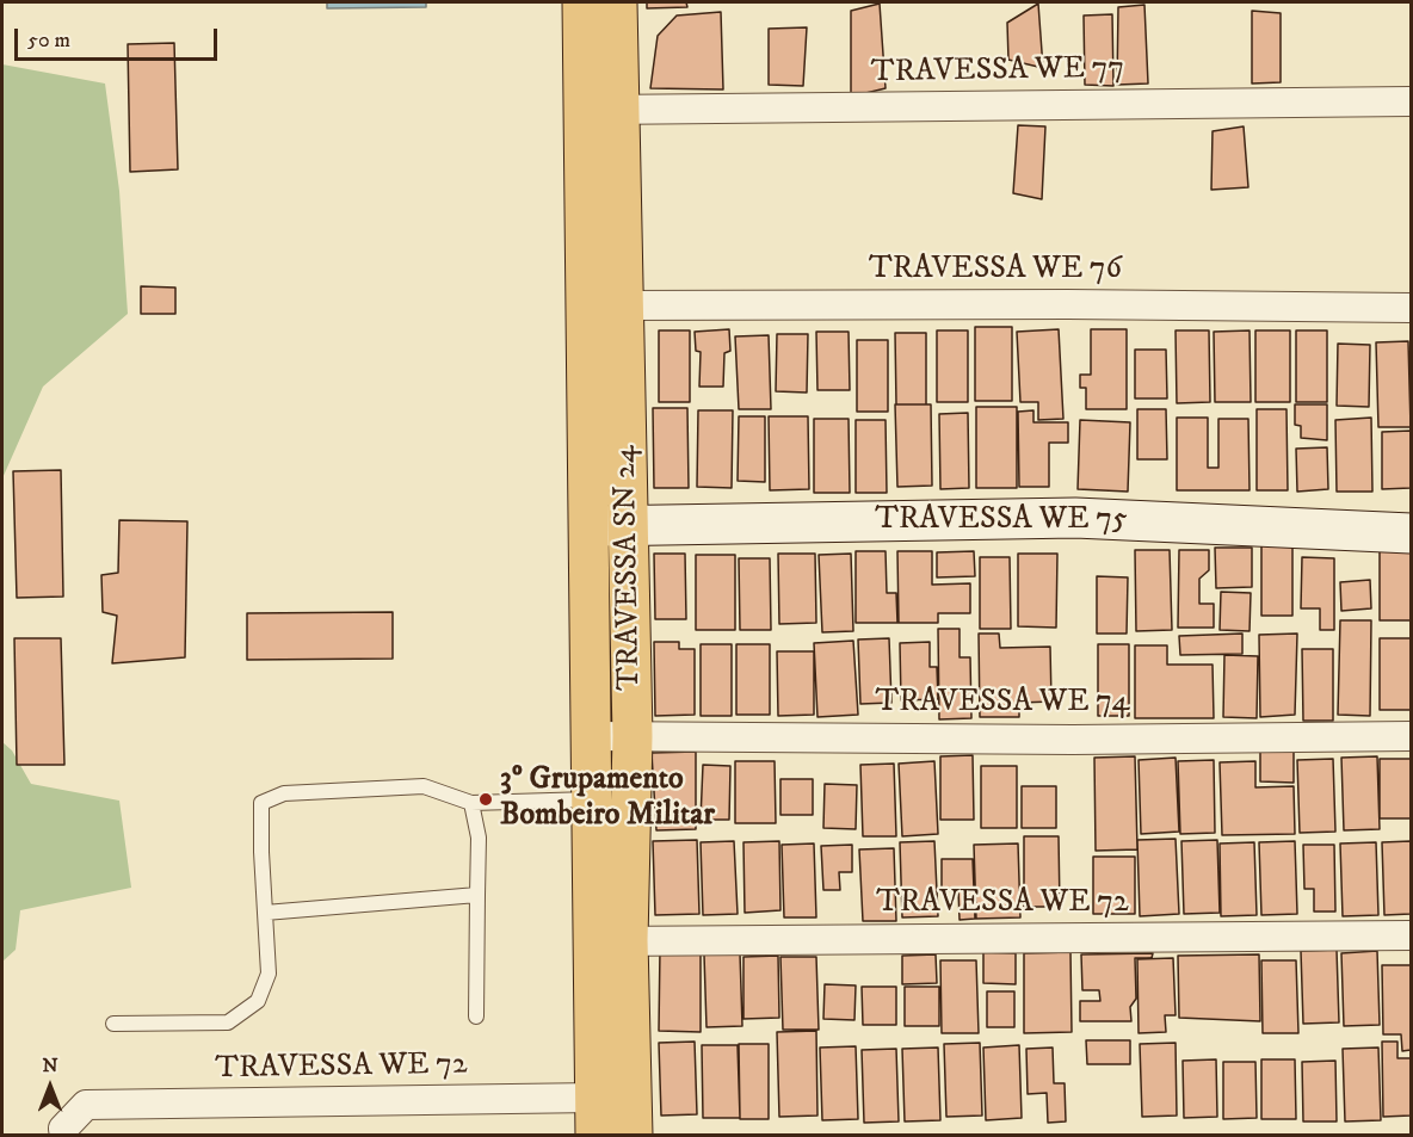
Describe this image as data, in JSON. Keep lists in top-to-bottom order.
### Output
{
  "streets": {
    "main road": ["TRAVESSA SN 24"],
    "street": [
      "TRAVESSA WE 77",
      "TRAVESSA WE 76",
      "TRAVESSA WE 75",
      "TRAVESSA WE 74",
      "TRAVESSA WE 72"
    ]
  },
  "crossings": [
    ["TRAVESSA WE 77", "TRAVESSA SN 24"],
    ["TRAVESSA WE 76", "TRAVESSA SN 24"],
    ["TRAVESSA WE 75", "TRAVESSA SN 24"],
    ["TRAVESSA SN 24", "TRAVESSA WE 74"],
    ["TRAVESSA SN 24", "TRAVESSA WE 72"]
  ],
  "places": ["3º Grupamento Bombeiro Militar"],
  "scale_bar": "50 m",
  "north": "top"
}
